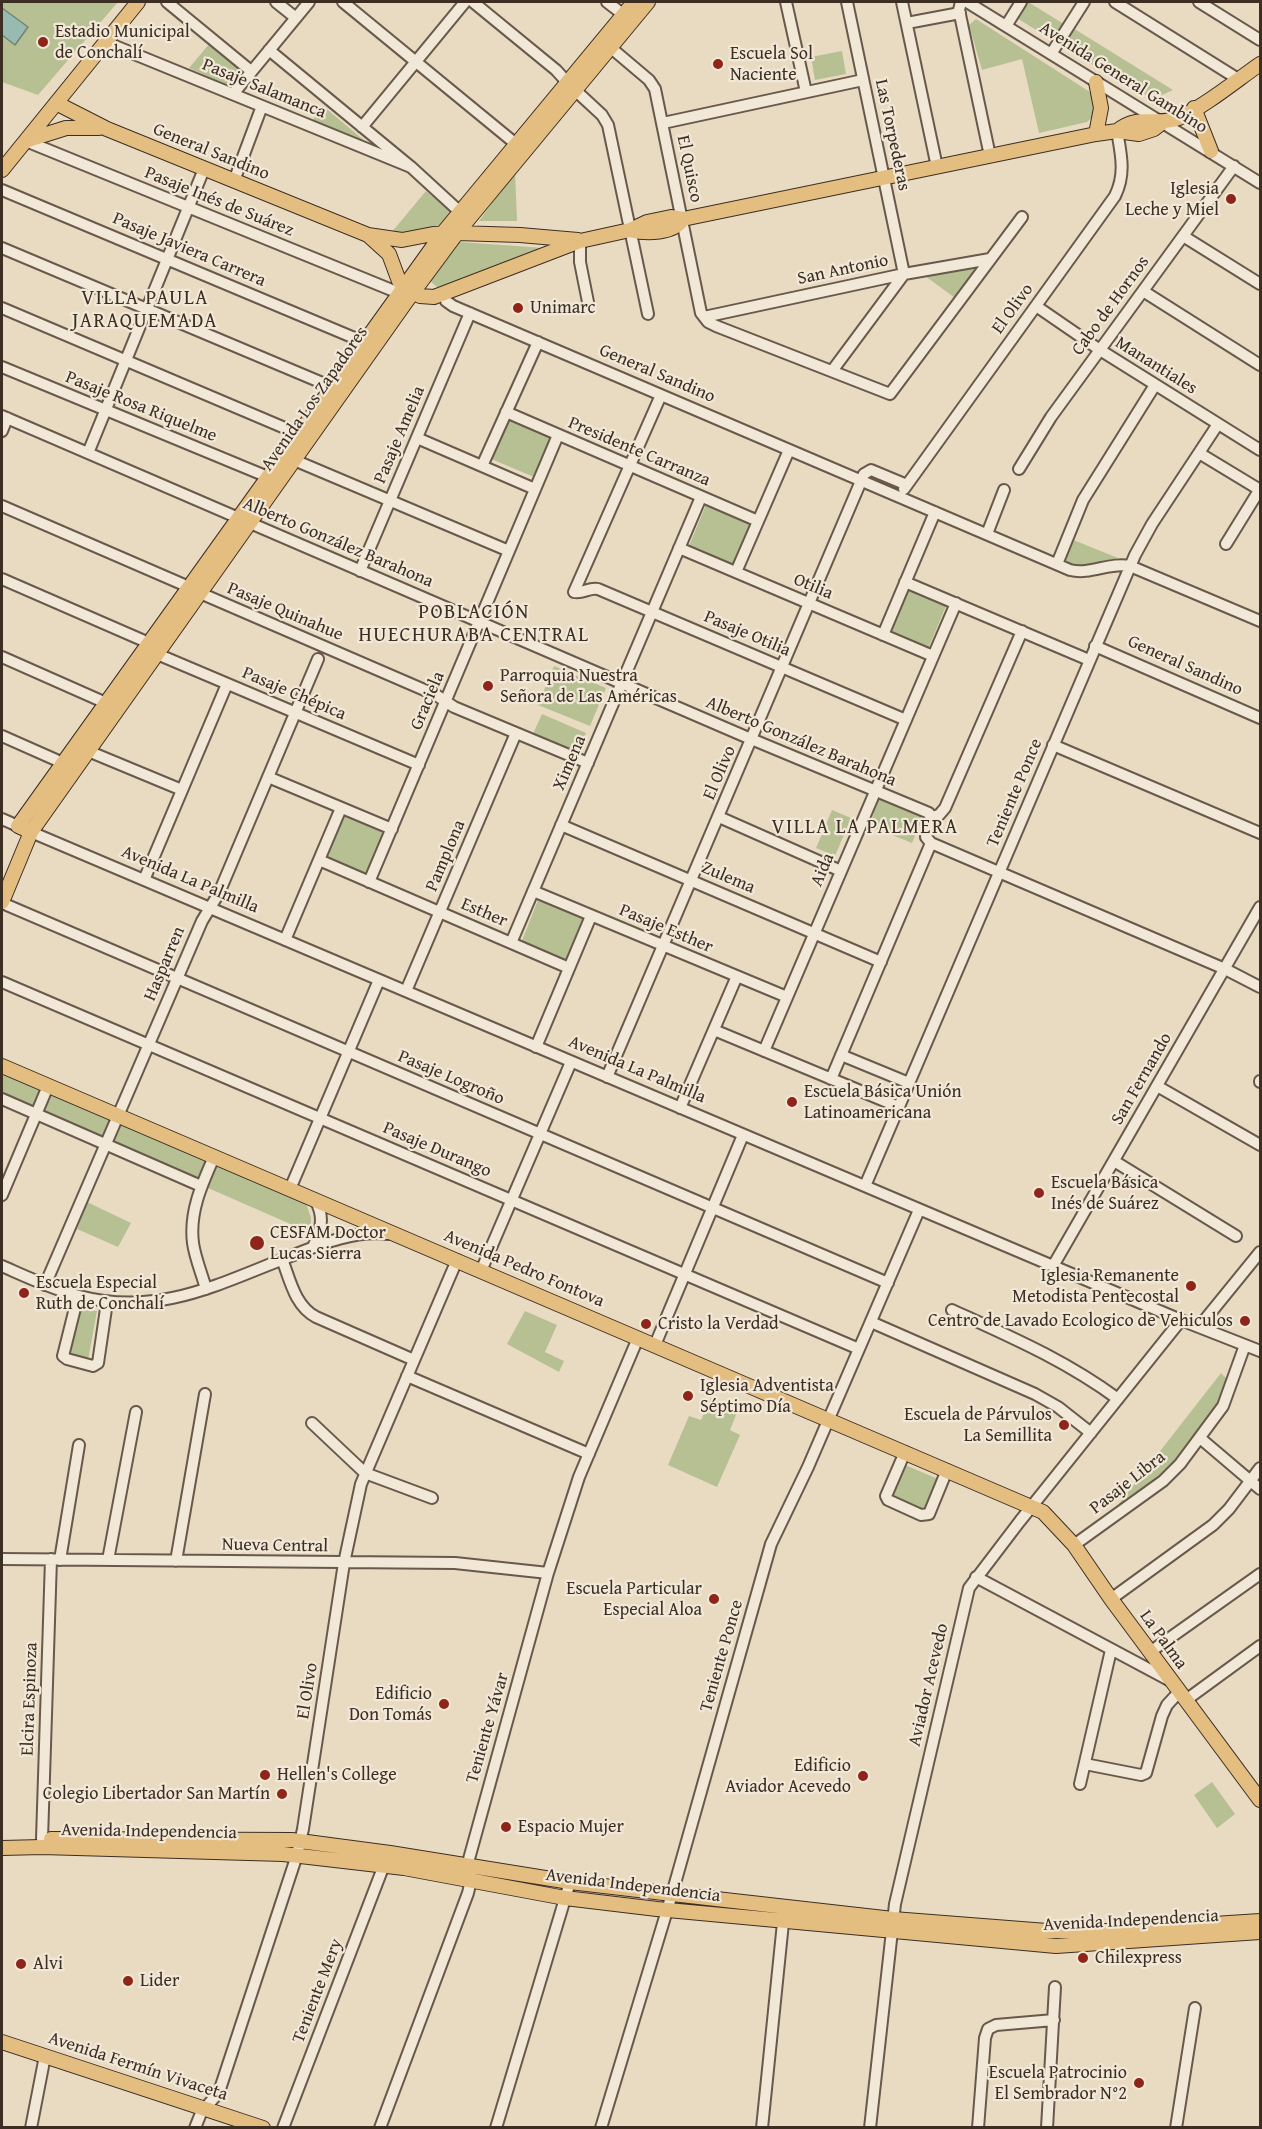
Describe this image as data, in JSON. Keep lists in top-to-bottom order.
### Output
{
  "streets": {
    "main road": [
      "General Sandino",
      "Avenida Los Zapadores",
      "Avenida Pedro Fontova",
      "La Palma",
      "Avenida Independencia",
      "Avenida Fermín Vivaceta"
    ],
    "street": [
      "Avenida General Gambino",
      "Pasaje Salamanca",
      "Las Torpederas",
      "El Quisco",
      "Pasaje Inés de Suárez",
      "Pasaje Javiera Carrera",
      "San Antonio",
      "Cabo de Hornos",
      "El Olivo",
      "Manantiales",
      "Pasaje Rosa Riquelme",
      "Pasaje Amelia",
      "Presidente Carranza",
      "Alberto González Barahona",
      "Otilia",
      "Pasaje Quinahue",
      "Pasaje Otilia",
      "Pasaje Chépica",
      "Graciela",
      "Ximena",
      "Teniente Ponce",
      "Pamplona",
      "Aida",
      "Zulema",
      "Avenida La Palmilla",
      "Esther",
      "Pasaje Esther",
      "Hasparren",
      "Pasaje Logroño",
      "San Fernando",
      "Pasaje Durango",
      "Pasaje Libra",
      "Nueva Central",
      "Aviador Acevedo",
      "Elcira Espinoza",
      "Teniente Yávar",
      "Teniente Mery"
    ]
  },
  "crossings": [
    ["Avenida General Gambino", "Cabo de Hornos"],
    ["Las Torpederas", "San Antonio"],
    ["General Sandino", "Pasaje Inés de Suárez"],
    ["General Sandino", "El Olivo"],
    ["General Sandino", "Avenida Los Zapadores"],
    ["General Sandino", "Pasaje Amelia"],
    ["General Sandino", "Teniente Ponce"],
    ["El Quisco", "San Antonio"],
    ["El Quisco", "Avenida Los Zapadores"],
    ["Pasaje Inés de Suárez", "Avenida Los Zapadores"],
    ["Pasaje Javiera Carrera", "Avenida Los Zapadores"],
    ["Cabo de Hornos", "Manantiales"],
    ["El Olivo", "Manantiales"],
    ["El Olivo", "Alberto González Barahona"],
    ["El Olivo", "Otilia"],
    ["El Olivo", "Pasaje Otilia"],
    ["El Olivo", "Zulema"],
    ["El Olivo", "Avenida La Palmilla"],
    ["El Olivo", "Pasaje Esther"],
    ["El Olivo", "Avenida Pedro Fontova"],
    ["El Olivo", "Nueva Central"],
    ["El Olivo", "Avenida Independencia"],
    ["El Olivo", "Avenida Fermín Vivaceta"],
    ["Manantiales", "Teniente Ponce"],
    ["Avenida Los Zapadores", "Pasaje Rosa Riquelme"],
    ["Avenida Los Zapadores", "Alberto González Barahona"],
    ["Avenida Los Zapadores", "Pasaje Quinahue"],
    ["Avenida Los Zapadores", "Pasaje Chépica"],
    ["Avenida Los Zapadores", "Avenida La Palmilla"],
    ["Pasaje Amelia", "Alberto González Barahona"],
    ["Presidente Carranza", "Pasaje Otilia"],
    ["Presidente Carranza", "Graciela"],
    ["Presidente Carranza", "Ximena"],
    ["Alberto González Barahona", "Graciela"],
    ["Alberto González Barahona", "Ximena"],
    ["Alberto González Barahona", "Aida"],
    ["Otilia", "Ximena"],
    ["Otilia", "Aida"],
    ["Pasaje Quinahue", "Graciela"],
    ["Pasaje Quinahue", "Ximena"],
    ["Pasaje Quinahue", "Pamplona"],
    ["Pasaje Otilia", "Ximena"],
    ["Pasaje Otilia", "Aida"],
    ["Pasaje Chépica", "Graciela"],
    ["Pasaje Chépica", "Hasparren"],
    ["Graciela", "Esther"],
    ["Ximena", "Zulema"],
    ["Ximena", "Esther"],
    ["Ximena", "Pasaje Esther"],
    ["Teniente Ponce", "Avenida La Palmilla"],
    ["Teniente Ponce", "Pasaje Logroño"],
    ["Teniente Ponce", "Pasaje Durango"],
    ["Teniente Ponce", "Avenida Pedro Fontova"],
    ["Teniente Ponce", "Avenida Independencia"],
    ["Pamplona", "Avenida La Palmilla"],
    ["Pamplona", "Esther"],
    ["Aida", "Zulema"],
    ["Aida", "Pasaje Esther"],
    ["Avenida La Palmilla", "Hasparren"],
    ["Avenida La Palmilla", "San Fernando"],
    ["Avenida La Palmilla", "Pasaje Libra"],
    ["Avenida La Palmilla", "Aviador Acevedo"],
    ["Hasparren", "Pasaje Logroño"],
    ["Hasparren", "Pasaje Durango"],
    ["Hasparren", "Avenida Pedro Fontova"],
    ["Avenida Pedro Fontova", "La Palma"],
    ["Avenida Pedro Fontova", "Aviador Acevedo"],
    ["Avenida Pedro Fontova", "Teniente Yávar"],
    ["Pasaje Libra", "La Palma"],
    ["Nueva Central", "Elcira Espinoza"],
    ["Nueva Central", "Teniente Yávar"],
    ["La Palma", "Aviador Acevedo"],
    ["Aviador Acevedo", "Avenida Independencia"],
    ["Elcira Espinoza", "Avenida Independencia"],
    ["Teniente Yávar", "Avenida Independencia"],
    ["Avenida Independencia", "Teniente Mery"]
  ],
  "districts": ["VILLA PAULA JARAQUEMADA", "POBLACIÓN HUECHURABA CENTRAL", "VILLA LA PALMERA"],
  "places": [
    "Estadio Municipal de Conchalí",
    "Escuela Sol Naciente",
    "Iglesia Leche y Miel",
    "Unimarc",
    "Parroquia Nuestra Señora de Las Américas",
    "Escuela Básica Unión Latinoamericana",
    "Escuela Básica Inés de Suárez",
    "CESFAM Doctor Lucas Sierra",
    "Iglesia Remanente Metodista Pentecostal",
    "Escuela Especial Ruth de Conchalí",
    "Centro de Lavado Ecologico de Vehiculos",
    "Cristo la Verdad",
    "Iglesia Adventista Séptimo Día",
    "Escuela de Párvulos La Semillita",
    "Escuela Particular Especial Aloa",
    "Edificio Don Tomás",
    "Hellen's College",
    "Edificio Aviador Acevedo",
    "Colegio Libertador San Martín",
    "Espacio Mujer",
    "Chilexpress",
    "Alvi",
    "Lider",
    "Escuela Patrocinio El Sembrador N°2"
  ]
}
